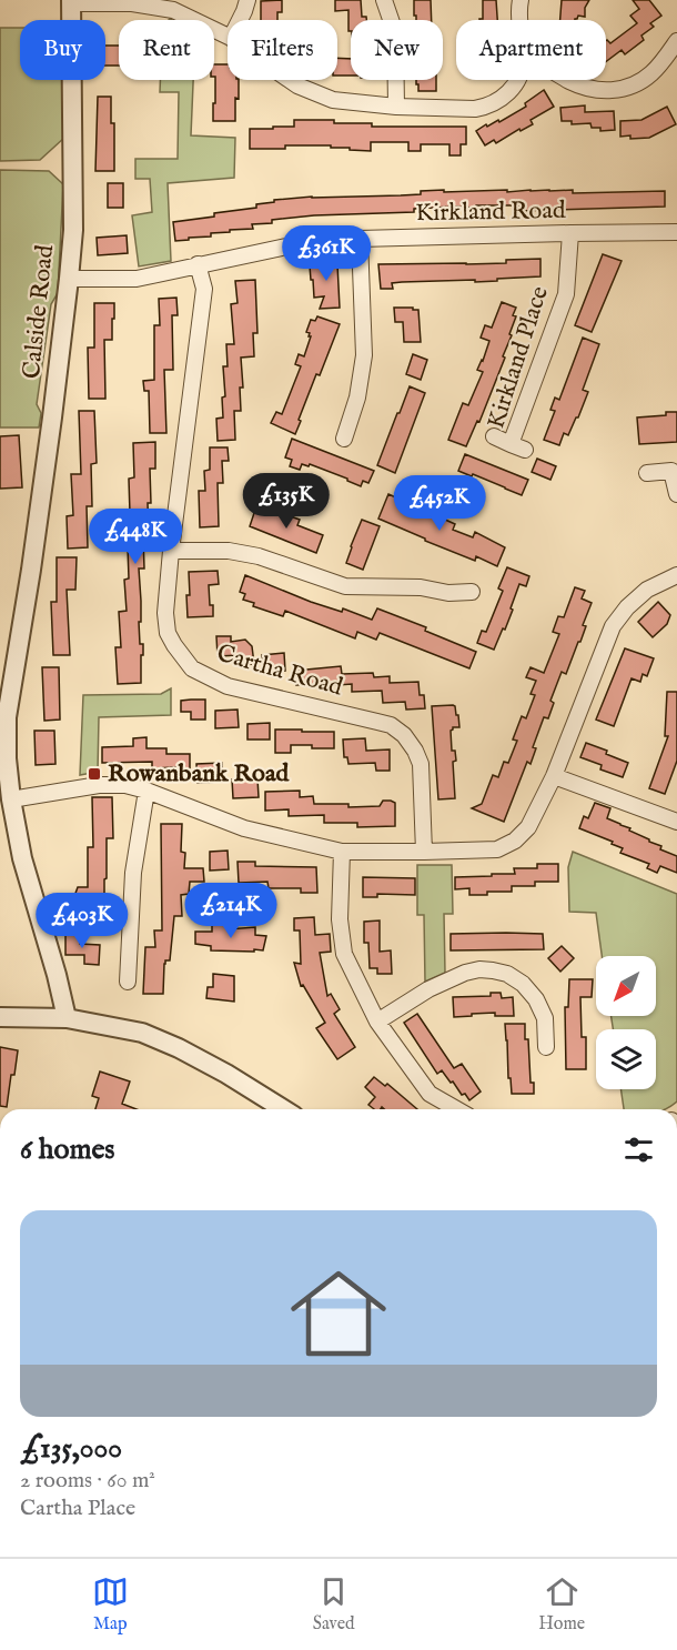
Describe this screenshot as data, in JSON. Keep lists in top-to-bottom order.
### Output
{
  "streets": {
    "street": [
      "Kirkland Road",
      "Calside Road",
      "Kirkland Place",
      "Cartha Road"
    ]
  },
  "crossings": [
    ["Kirkland Road", "Calside Road"],
    ["Kirkland Road", "Kirkland Place"],
    ["Kirkland Road", "Cartha Road"]
  ],
  "places": {
    "transit": ["Rowanbank Road"]
  },
  "north": "bottom left",
  "page": {
    "chip": [
      "Buy",
      "Rent",
      "Filters",
      "New",
      "Apartment"
    ],
    "price": [
      "£361K",
      "£135K",
      "£452K",
      "£448K",
      "£214K",
      "£403K"
    ],
    "heading": "6 homes",
    "list": [
      {
        "name": "£135,000",
        "note": "2 rooms · 60 m² · Cartha Place"
      }
    ],
    "tabs": ["Map", "Saved", "Home"]
  }
}
